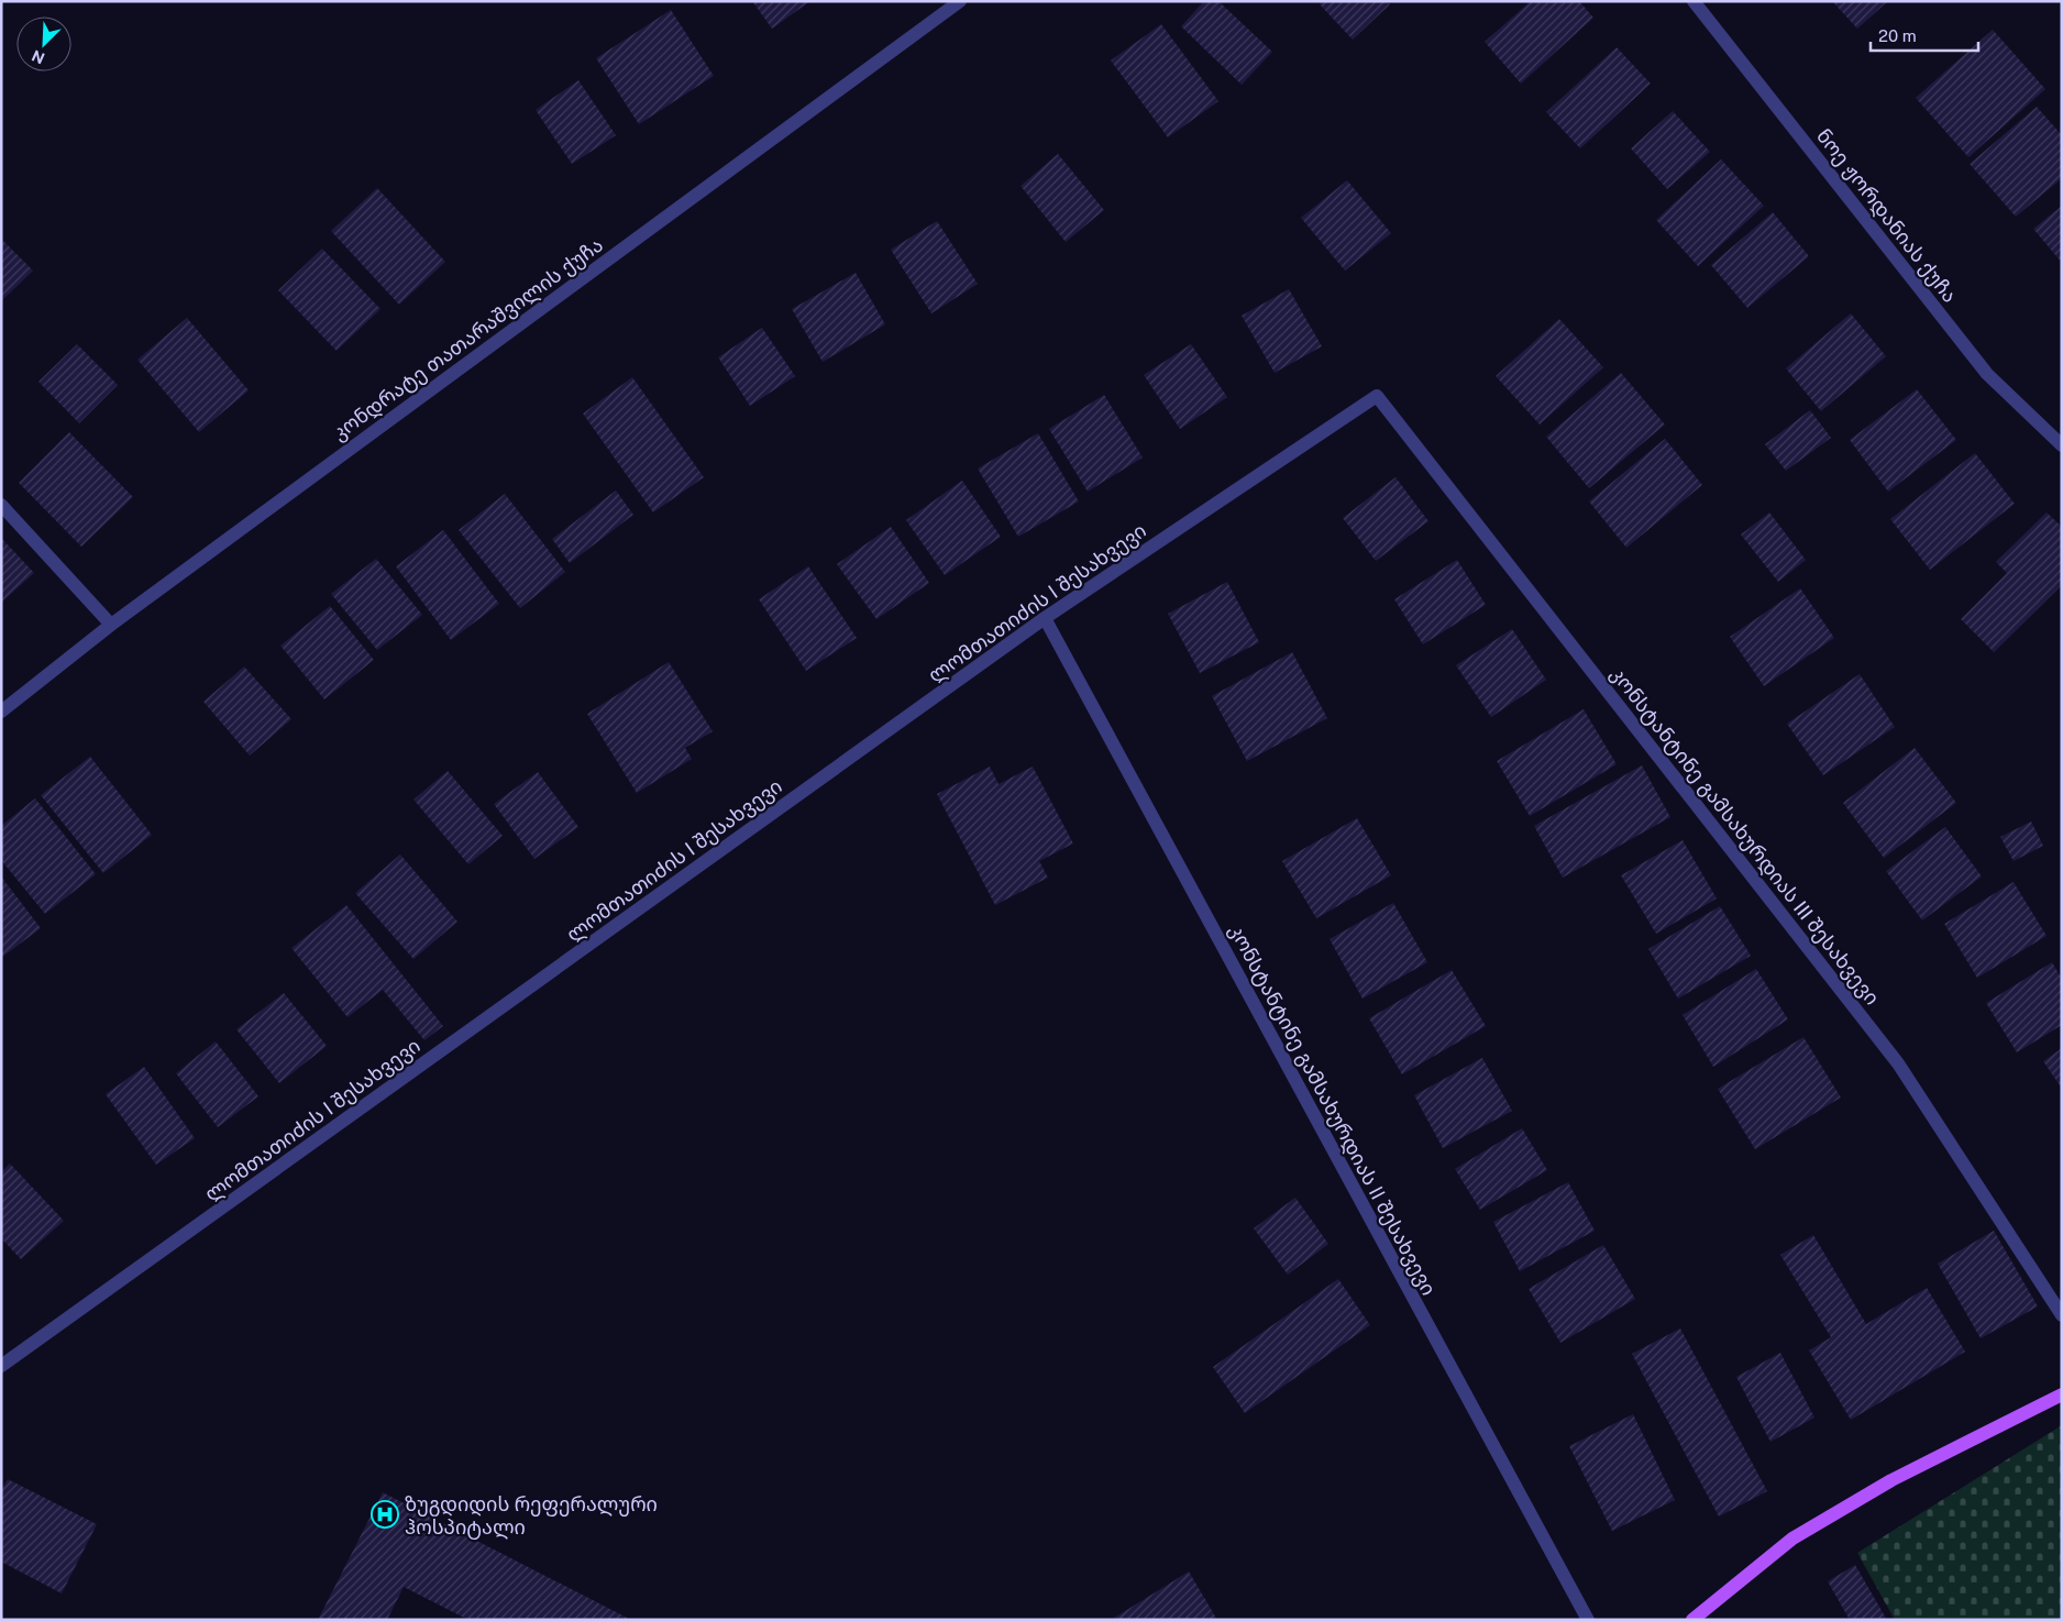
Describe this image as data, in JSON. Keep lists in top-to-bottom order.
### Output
{
  "streets": {
    "street": [
      "ნოე ჟორდანიას ქუჩა",
      "კონდრატე თათარაშვილის ქუჩა",
      "ლომთათიძის I შესახვევი",
      "კონსტანტინე გამსახურდიას III შესახვევი",
      "კონსტანტინე გამსახურდიას II შესახვევი"
    ]
  },
  "crossings": [
    ["ლომთათიძის I შესახვევი", "კონსტანტინე გამსახურდიას III შესახვევი"],
    ["ლომთათიძის I შესახვევი", "კონსტანტინე გამსახურდიას II შესახვევი"]
  ],
  "places": {
    "hospital": ["ზუგდიდის რეფერალური ჰოსპიტალი"]
  },
  "scale_bar": "20 m",
  "north": "bottom left"
}
